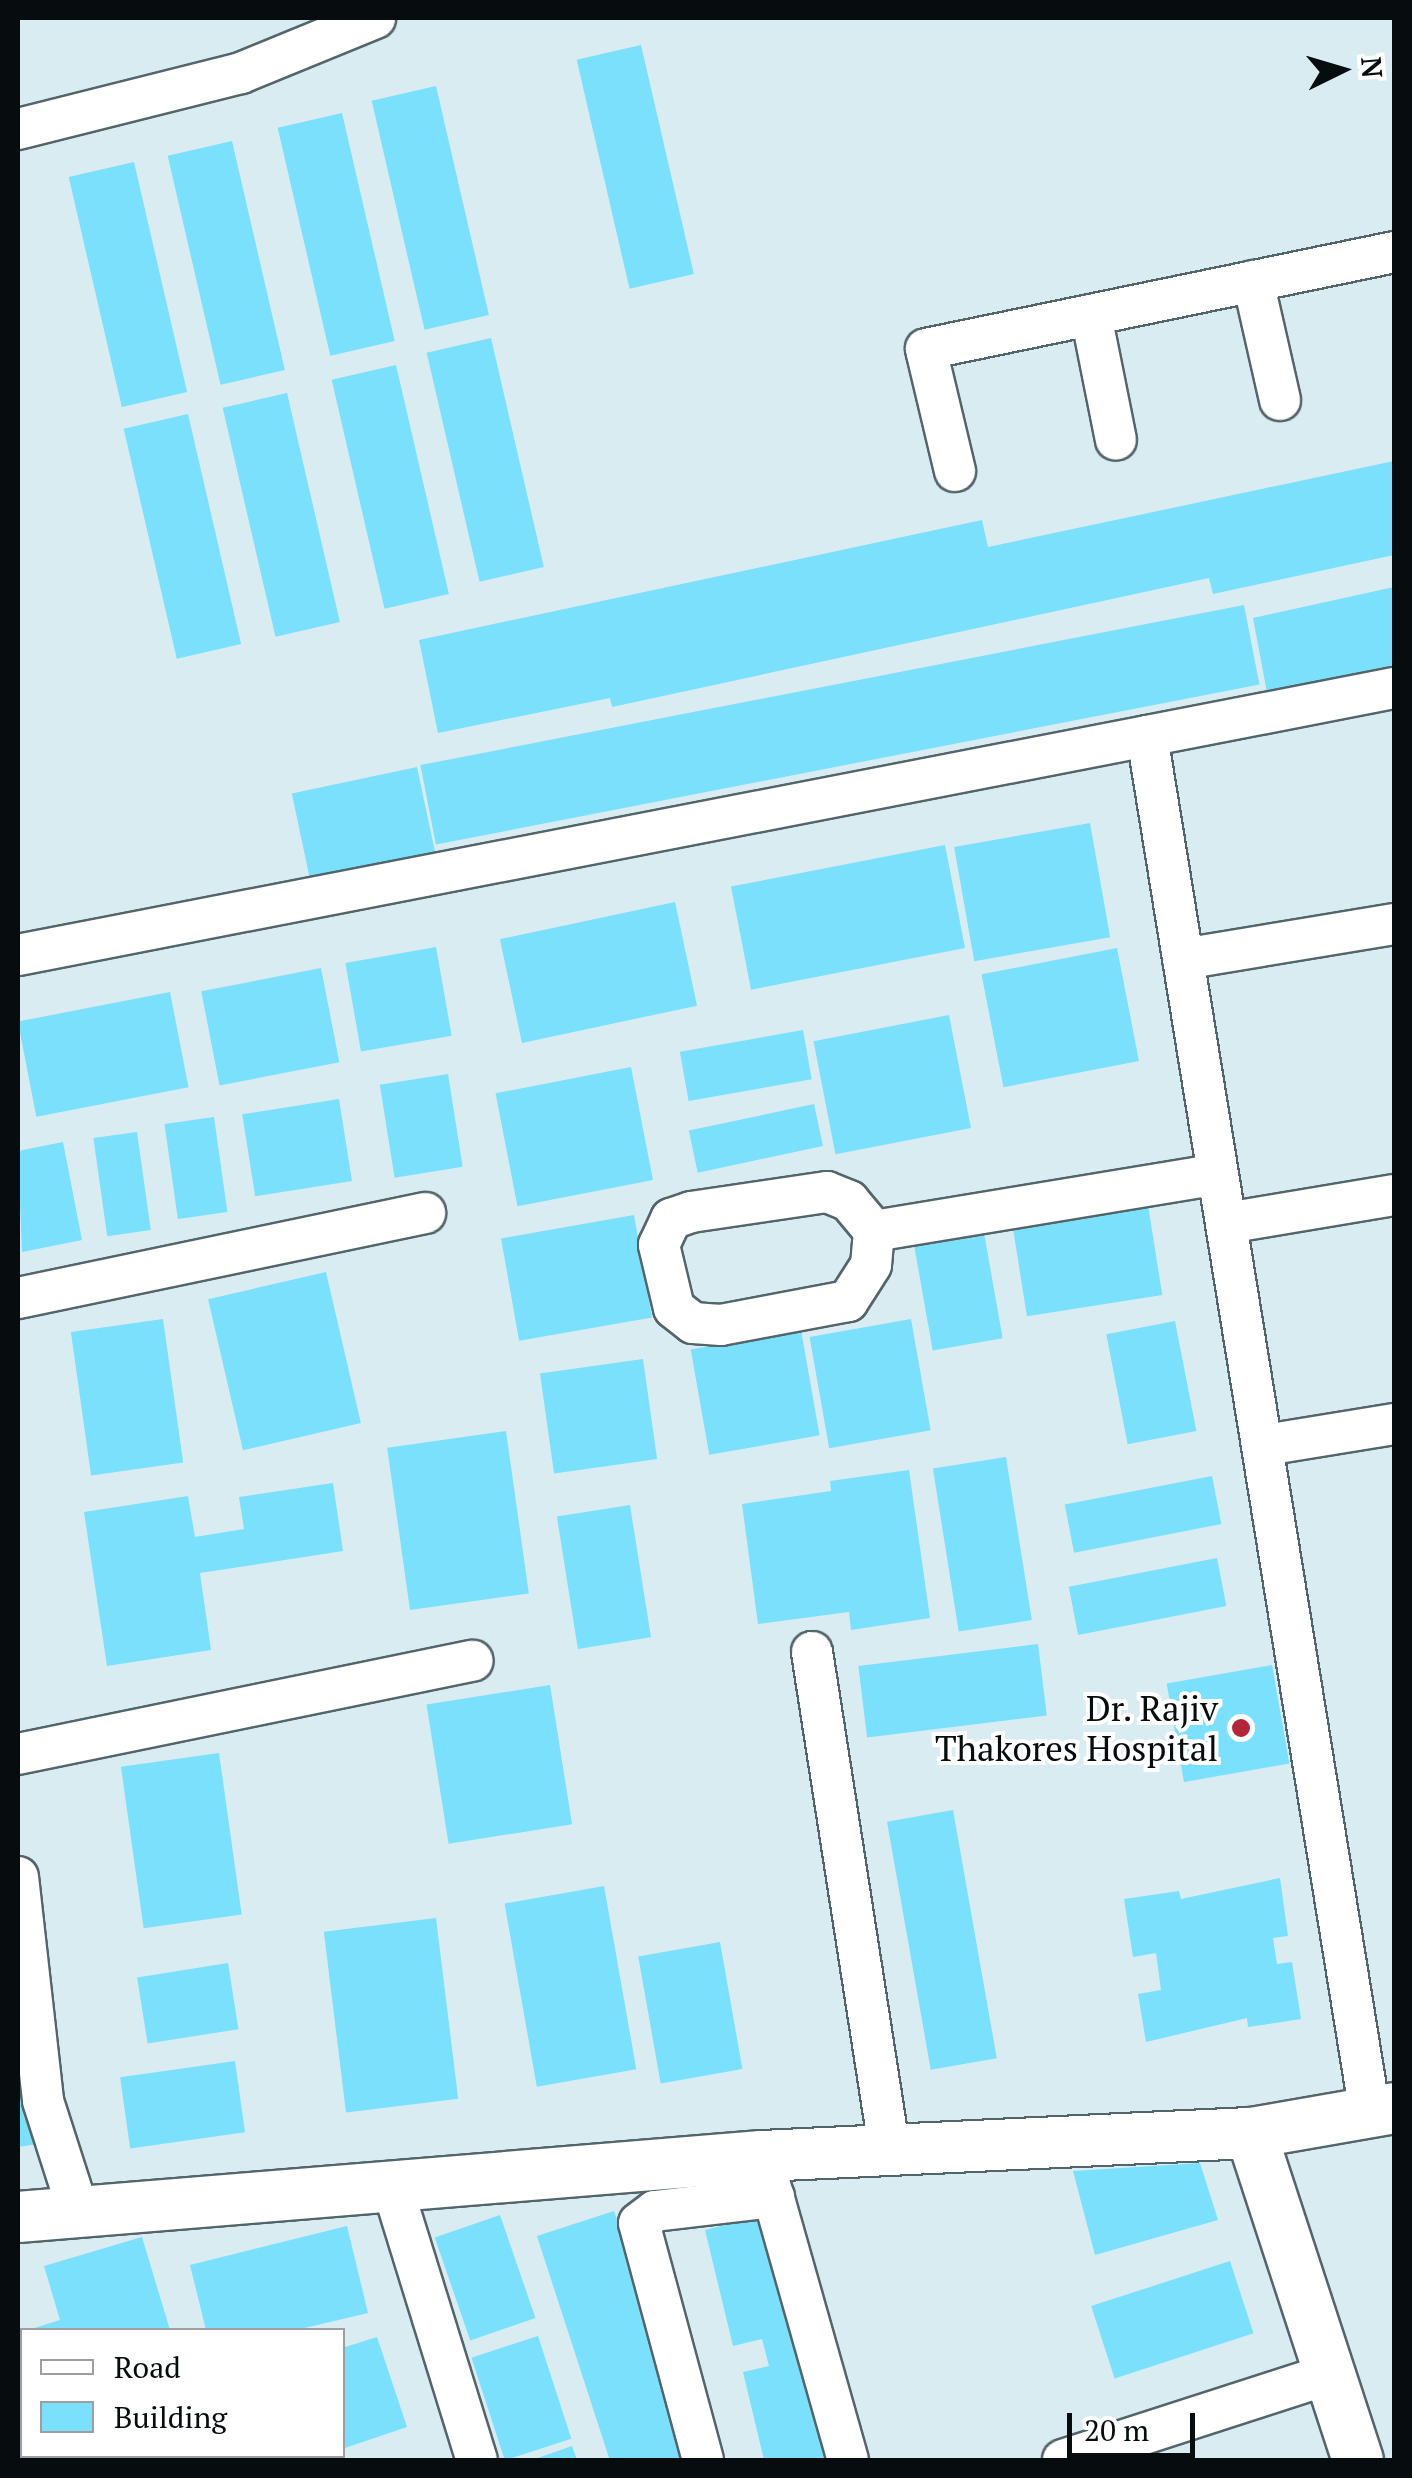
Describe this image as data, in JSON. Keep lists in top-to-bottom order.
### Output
{
  "places": ["Dr. Rajiv Thakores Hospital"],
  "legend": ["Road", "Building"],
  "scale_bar": "20 m",
  "north": "right"
}
